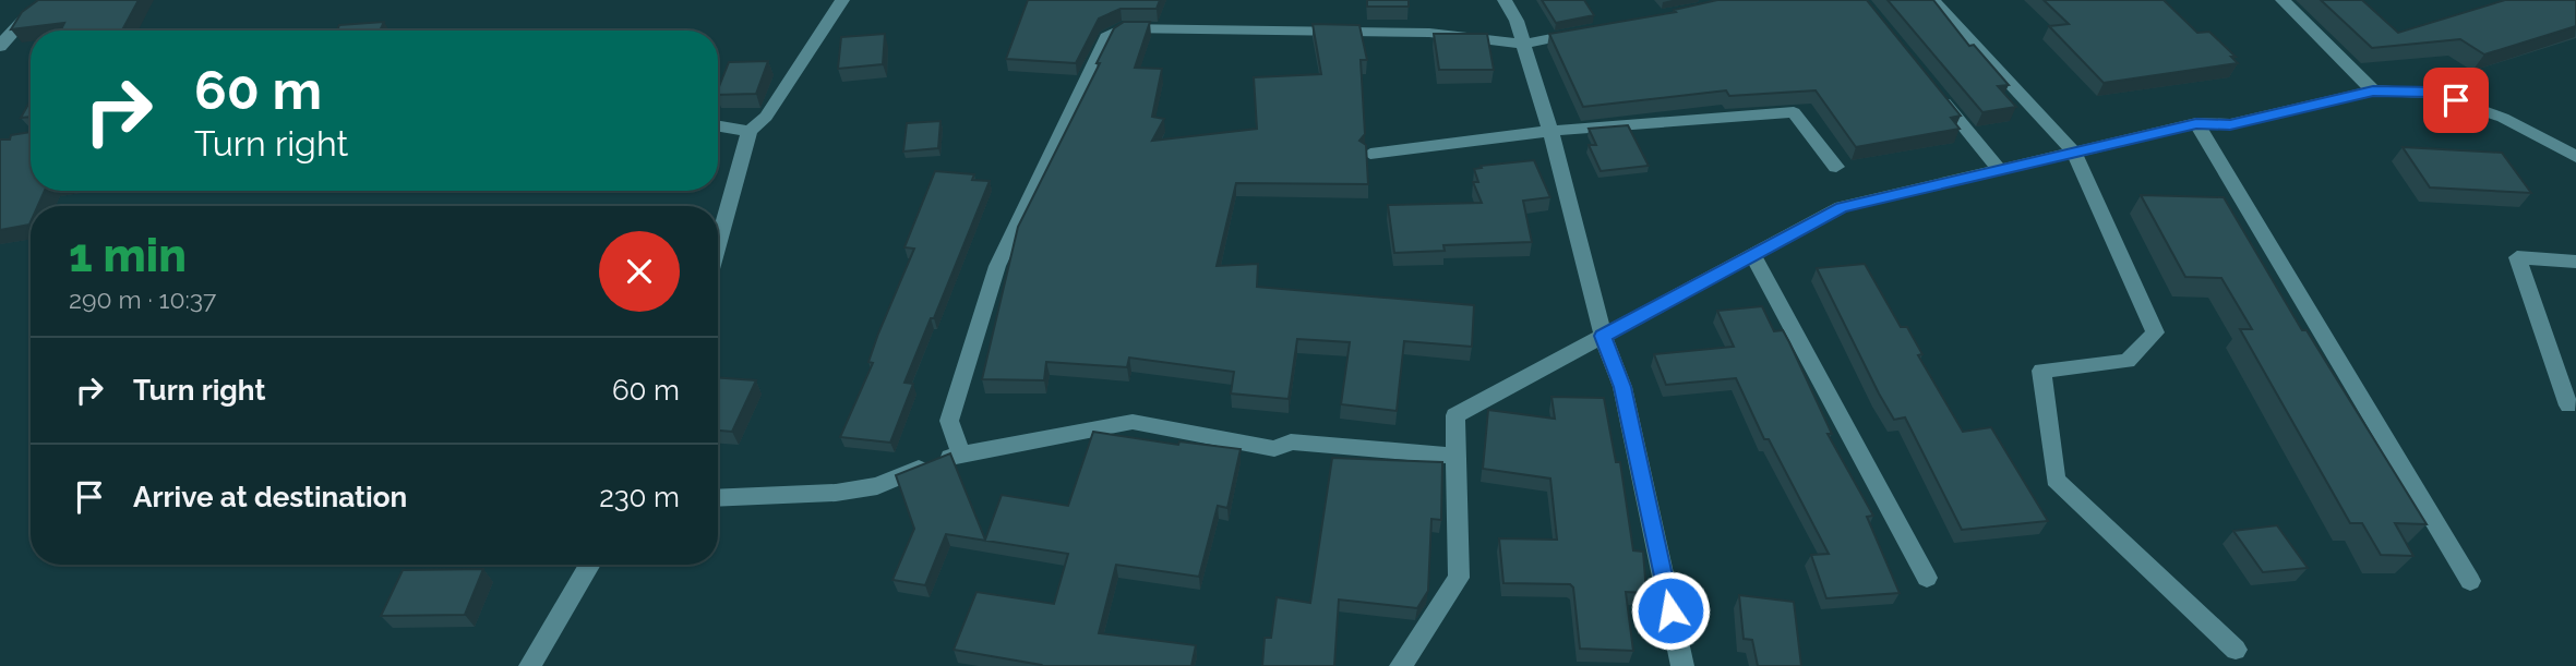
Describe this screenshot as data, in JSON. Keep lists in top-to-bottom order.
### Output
{
  "page": {
    "turn": ["60 m", "Turn right"],
    "heading": ["1 min", "290 m · 10:37"],
    "list": [
      {
        "name": "Turn right",
        "value": "60 m"
      },
      {
        "name": "Arrive at destination",
        "value": "230 m"
      }
    ]
  }
}
